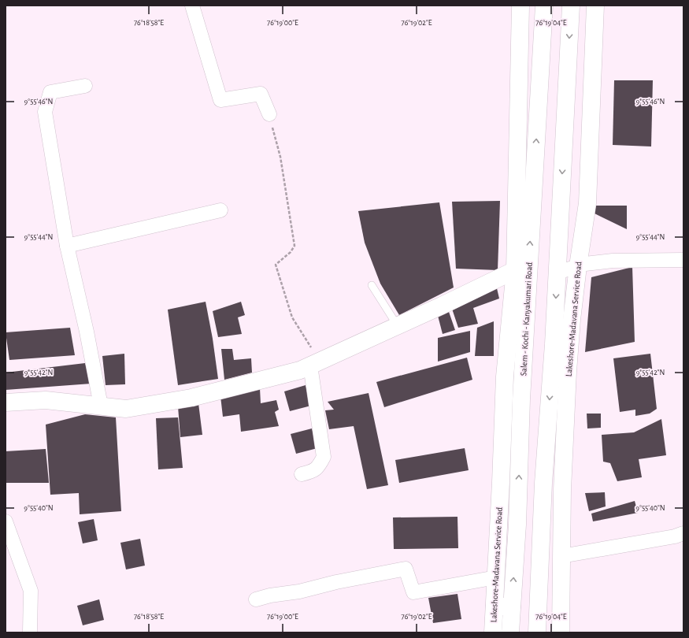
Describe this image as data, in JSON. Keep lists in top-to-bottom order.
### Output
{
  "streets": {
    "main road": ["Salem - Kochi - Kanyakumari Road", "Lakeshore-Madavana Service Road"]
  },
  "coordinates": [
    "76°18'58\"E",
    "76°19'00\"E",
    "76°19'02\"E",
    "76°19'04\"E",
    "9°55'46\"N",
    "9°55'44\"N",
    "9°55'42\"N",
    "9°55'40\"N"
  ]
}
